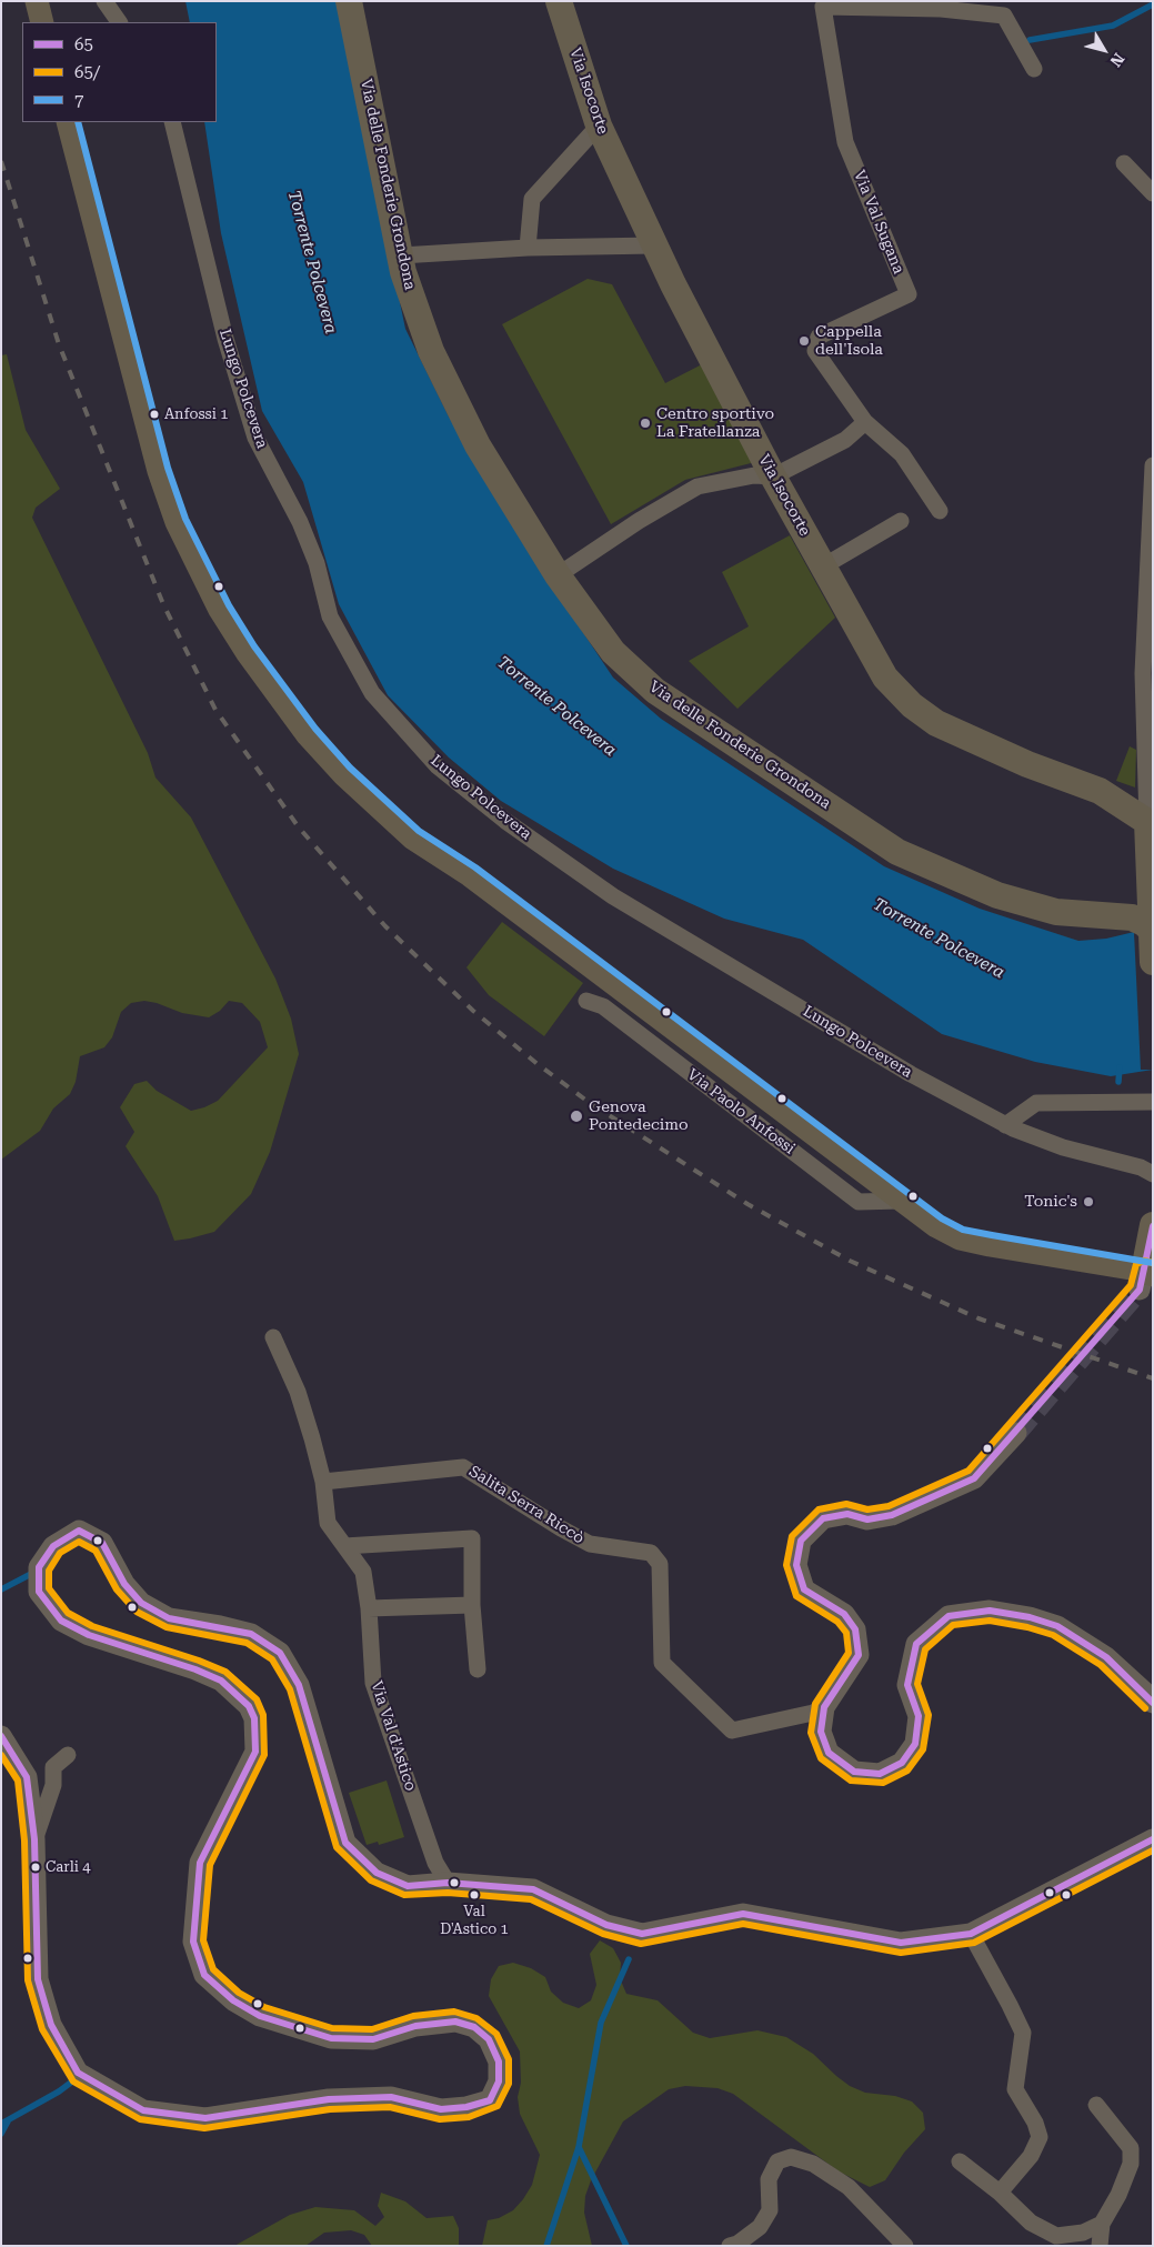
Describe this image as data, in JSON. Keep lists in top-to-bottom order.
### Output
{
  "streets": {
    "main road": ["Via Isocorte", "Via delle Fonderie Grondona", "Via Paolo Anfossi"],
    "street": [
      "Via Val Sugana",
      "Lungo Polcevera",
      "Salita Serra Riccò",
      "Via Val d'Astico"
    ]
  },
  "crossings": [
    ["Salita Serra Riccò", "Via Val d'Astico"]
  ],
  "water": ["Torrente Polcevera"],
  "places": [
    "Cappella dell'Isola",
    "Anfossi 1",
    "Centro sportivo La Fratellanza",
    "Genova Pontedecimo",
    "Tonic's",
    "Carli 4",
    "Val D'Astico 1"
  ],
  "lines": ["transit line 7", "transit line 65", "transit line 65/"],
  "legend": ["65", "65/", "7"],
  "north": "bottom right"
}
